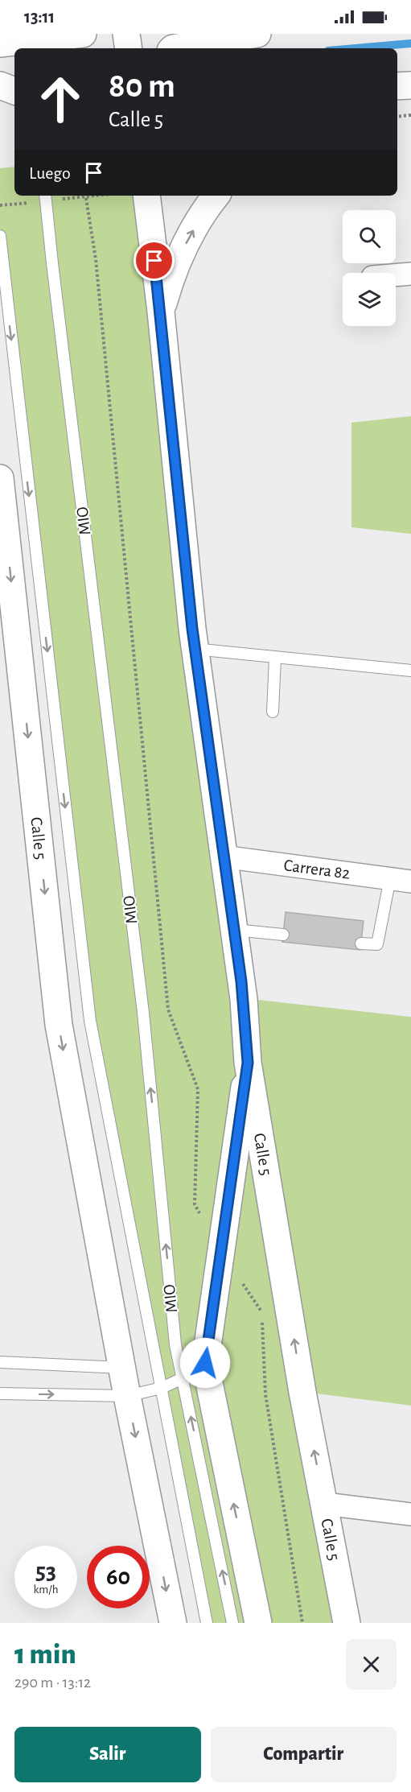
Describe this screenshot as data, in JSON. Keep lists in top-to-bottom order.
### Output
{
  "streets": {
    "main road": ["Calle 5"],
    "street": ["Carrera 82"],
    "lane": ["MIO"]
  },
  "crossings": [
    ["Calle 5", "Carrera 82"]
  ],
  "page": {
    "status": "13:11",
    "turn": ["80 m", "Calle 5"],
    "then": "Luego",
    "speed": "53 km/h",
    "limit": "60",
    "heading": ["1 min", "290 m · 13:12"],
    "buttons": ["Salir", "Compartir"]
  }
}
